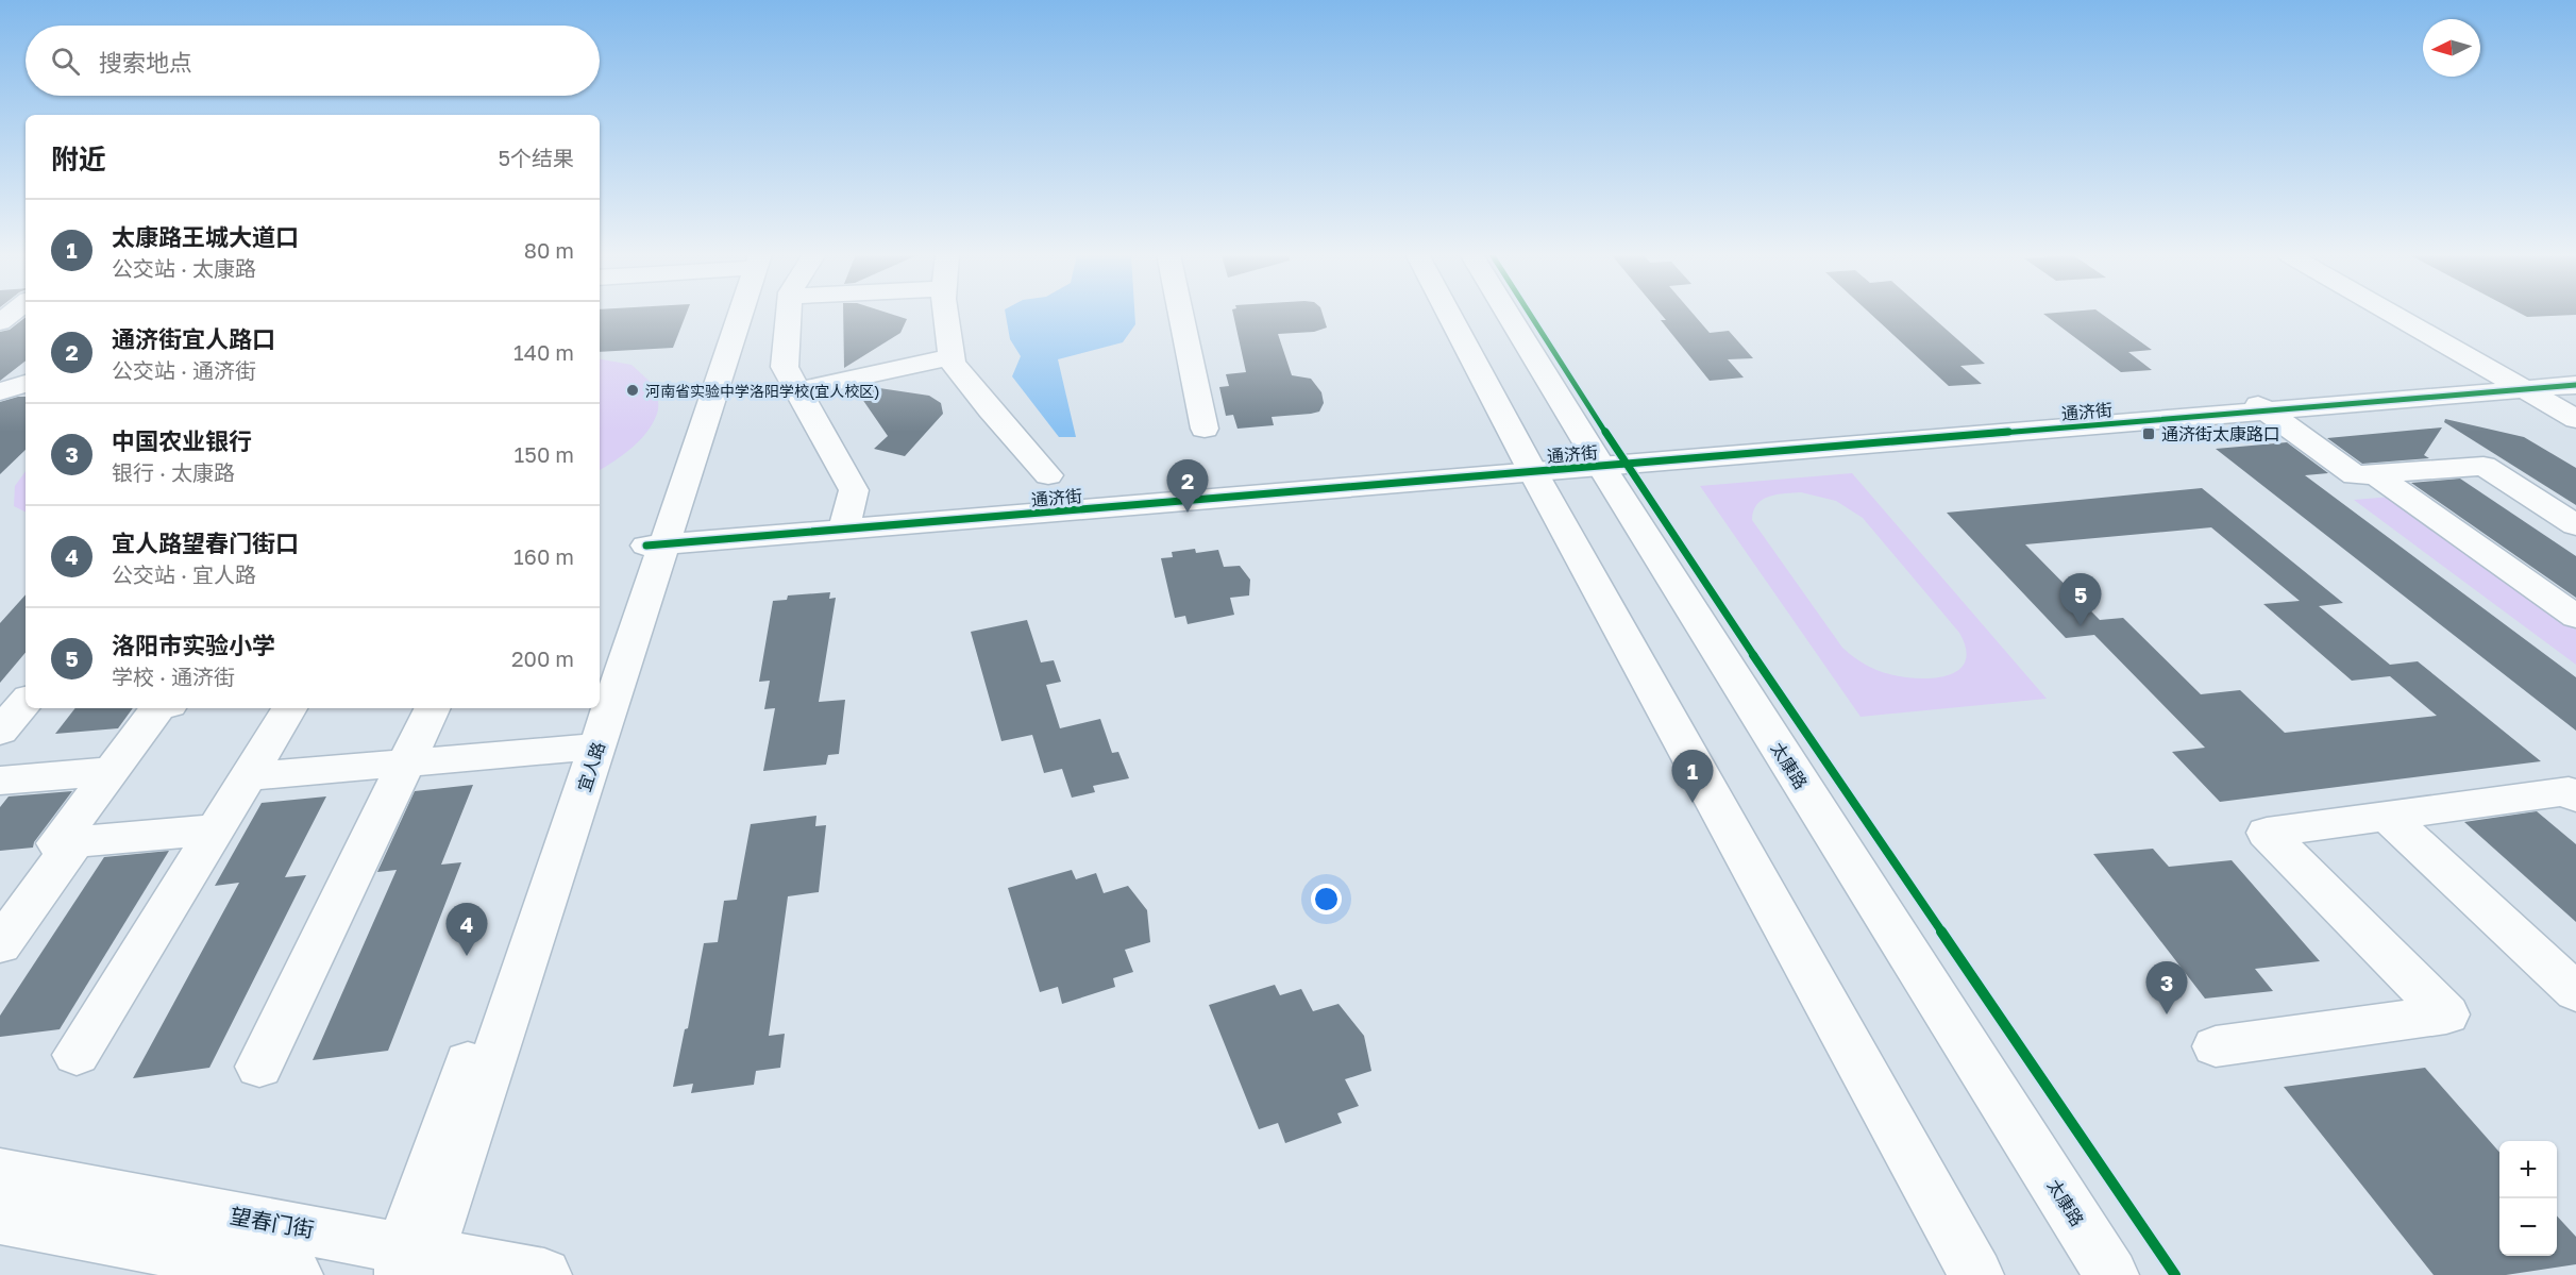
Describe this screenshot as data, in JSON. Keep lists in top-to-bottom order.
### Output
{
  "streets": {
    "street": [
      "通济街",
      "太康路",
      "宜人路",
      "望春门街"
    ]
  },
  "crossings": [
    ["通济街", "太康路"],
    ["通济街", "宜人路"],
    ["宜人路", "望春门街"]
  ],
  "places": {
    "other": ["河南省实验中学洛阳学校(宜人校区)"],
    "transit": ["通济街太康路口"]
  },
  "north": "left",
  "page": {
    "search": "搜索地点",
    "heading": ["附近", "5个结果"],
    "list": [
      {
        "mark": "1",
        "name": "太康路王城大道口",
        "note": "公交站 · 太康路",
        "value": "80 m"
      },
      {
        "mark": "2",
        "name": "通济街宜人路口",
        "note": "公交站 · 通济街",
        "value": "140 m"
      },
      {
        "mark": "3",
        "name": "中国农业银行",
        "note": "银行 · 太康路",
        "value": "150 m"
      },
      {
        "mark": "4",
        "name": "宜人路望春门街口",
        "note": "公交站 · 宜人路",
        "value": "160 m"
      },
      {
        "mark": "5",
        "name": "洛阳市实验小学",
        "note": "学校 · 通济街",
        "value": "200 m"
      }
    ],
    "pins": [
      "2",
      "5",
      "1",
      "4",
      "3"
    ],
    "map_buttons": ["+", "−"]
  }
}
